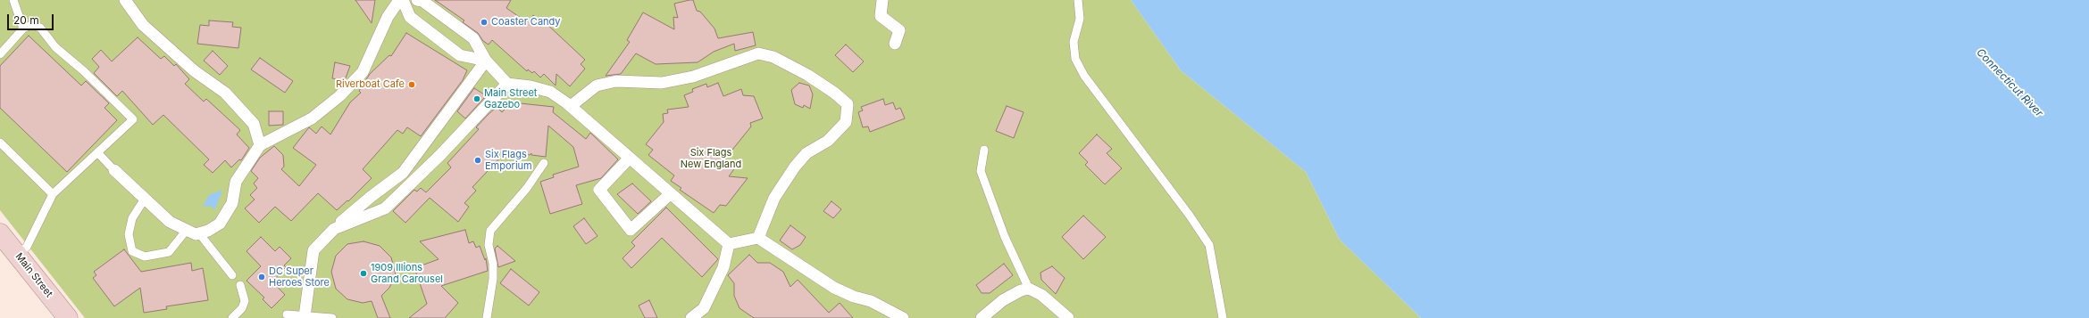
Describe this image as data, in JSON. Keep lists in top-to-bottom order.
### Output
{
  "streets": {
    "main road": ["Main Street"]
  },
  "water": ["Connecticut River"],
  "parks": ["Six Flags New England"],
  "places": [
    "Coaster Candy",
    "Riverboat Cafe",
    "Main Street Gazebo",
    "Six Flags Emporium",
    "1909 Illions Grand Carousel",
    "DC Super Heroes Store"
  ],
  "scale_bar": "20 m"
}
